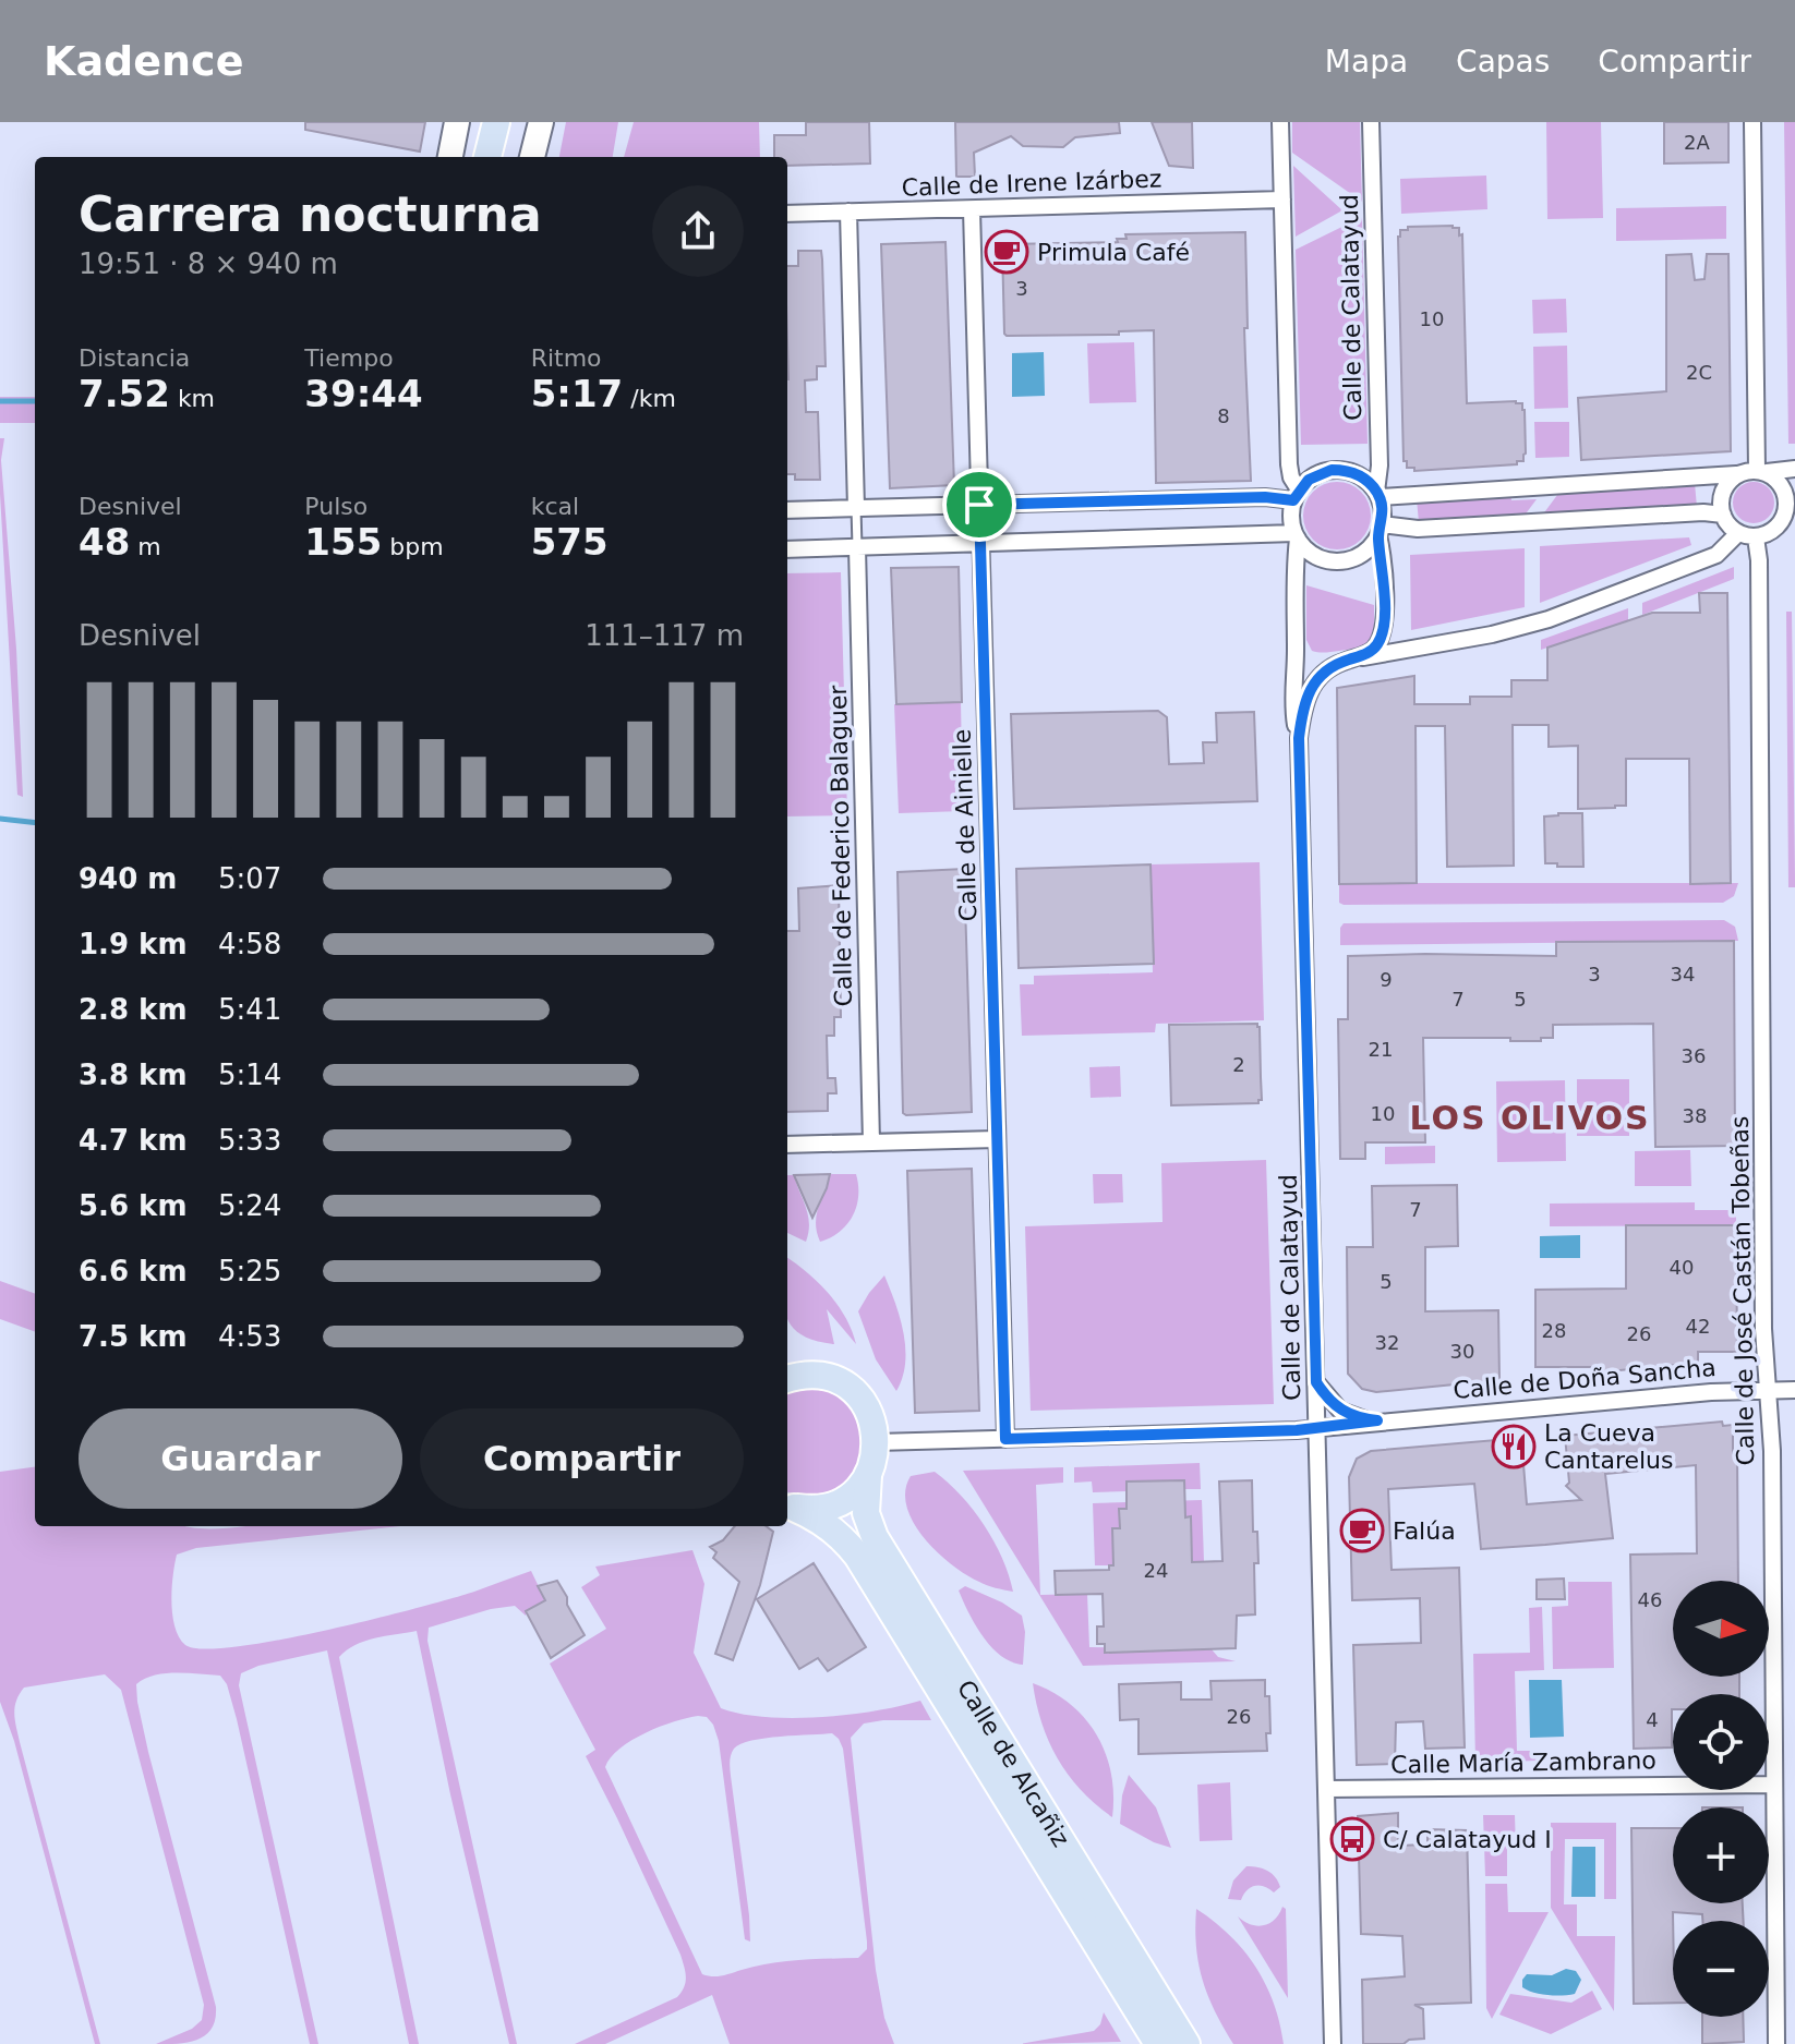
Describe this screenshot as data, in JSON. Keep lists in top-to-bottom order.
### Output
{
  "streets": {
    "main road": ["Calle de Alcañiz"],
    "street": [
      "Calle de Irene Izárbez",
      "Calle de Calatayud",
      "Calle de Ainielle",
      "Calle de Federico Balaguer",
      "Calle de José Castán Tobeñas",
      "Calle de Doña Sancha",
      "Calle María Zambrano"
    ]
  },
  "crossings": [
    ["Calle de Irene Izárbez", "Calle de Ainielle"],
    ["Calle de Calatayud", "Calle de Doña Sancha"],
    ["Calle de Calatayud", "Calle María Zambrano"],
    ["Calle de Ainielle", "Calle de Doña Sancha"],
    ["Calle de José Castán Tobeñas", "Calle de Doña Sancha"],
    ["Calle de José Castán Tobeñas", "Calle María Zambrano"],
    ["Calle de Doña Sancha", "Calle de Alcañiz"]
  ],
  "districts": ["LOS OLIVOS"],
  "places": {
    "cafe": ["Primula Café", "Falúa"],
    "restaurant": ["La Cueva Cantarelus"],
    "bus stop": ["C/ Calatayud I"]
  },
  "house_numbers": [
    "2A",
    "3",
    "10",
    "2C",
    "8",
    "3",
    "34",
    "9",
    "7",
    "5",
    "21",
    "36",
    "2",
    "10",
    "38",
    "7",
    "40",
    "5",
    "42",
    "28",
    "26",
    "32",
    "30",
    "24",
    "46",
    "26",
    "4"
  ],
  "north": "right",
  "page": {
    "header": "Kadence",
    "nav": ["Mapa", "Capas", "Compartir"],
    "heading": ["Carrera nocturna", "19:51 · 8 × 940 m"],
    "stats": [
      ["Distancia", "7.52 km"],
      ["Tiempo", "39:44"],
      ["Ritmo", "5:17 /km"],
      ["Desnivel", "48 m"],
      ["Pulso", "155 bpm"],
      ["kcal", "575"]
    ],
    "chart": ["Desnivel", "111–117 m"],
    "list": [
      {
        "name": "940 m",
        "note": "5:07"
      },
      {
        "name": "1.9 km",
        "note": "4:58"
      },
      {
        "name": "2.8 km",
        "note": "5:41"
      },
      {
        "name": "3.8 km",
        "note": "5:14"
      },
      {
        "name": "4.7 km",
        "note": "5:33"
      },
      {
        "name": "5.6 km",
        "note": "5:24"
      },
      {
        "name": "6.6 km",
        "note": "5:25"
      },
      {
        "name": "7.5 km",
        "note": "4:53"
      }
    ],
    "buttons": ["Guardar", "Compartir"],
    "map_buttons": ["+", "−"]
  }
}
